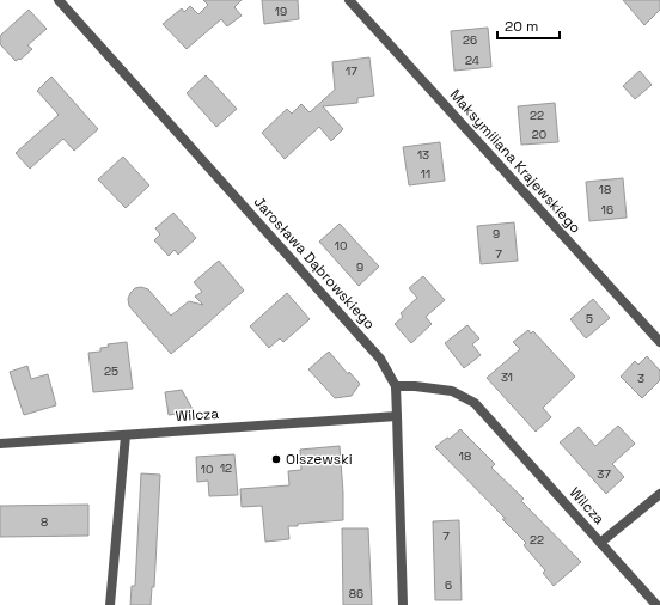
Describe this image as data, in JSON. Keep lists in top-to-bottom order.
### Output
{
  "streets": {
    "street": ["Maksymiliana Krajewskiego", "Jarosława Dąbrowskiego", "Wilcza"]
  },
  "crossings": [
    ["Jarosława Dąbrowskiego", "Wilcza"]
  ],
  "places": ["Olszewski"],
  "house_numbers": [
    "19",
    "26",
    "24",
    "17",
    "22",
    "20",
    "13",
    "11",
    "18",
    "16",
    "9",
    "10",
    "7",
    "9",
    "5",
    "25",
    "31",
    "3",
    "18",
    "12",
    "10",
    "37",
    "8",
    "7",
    "22",
    "6",
    "86"
  ],
  "scale_bar": "20 m"
}
